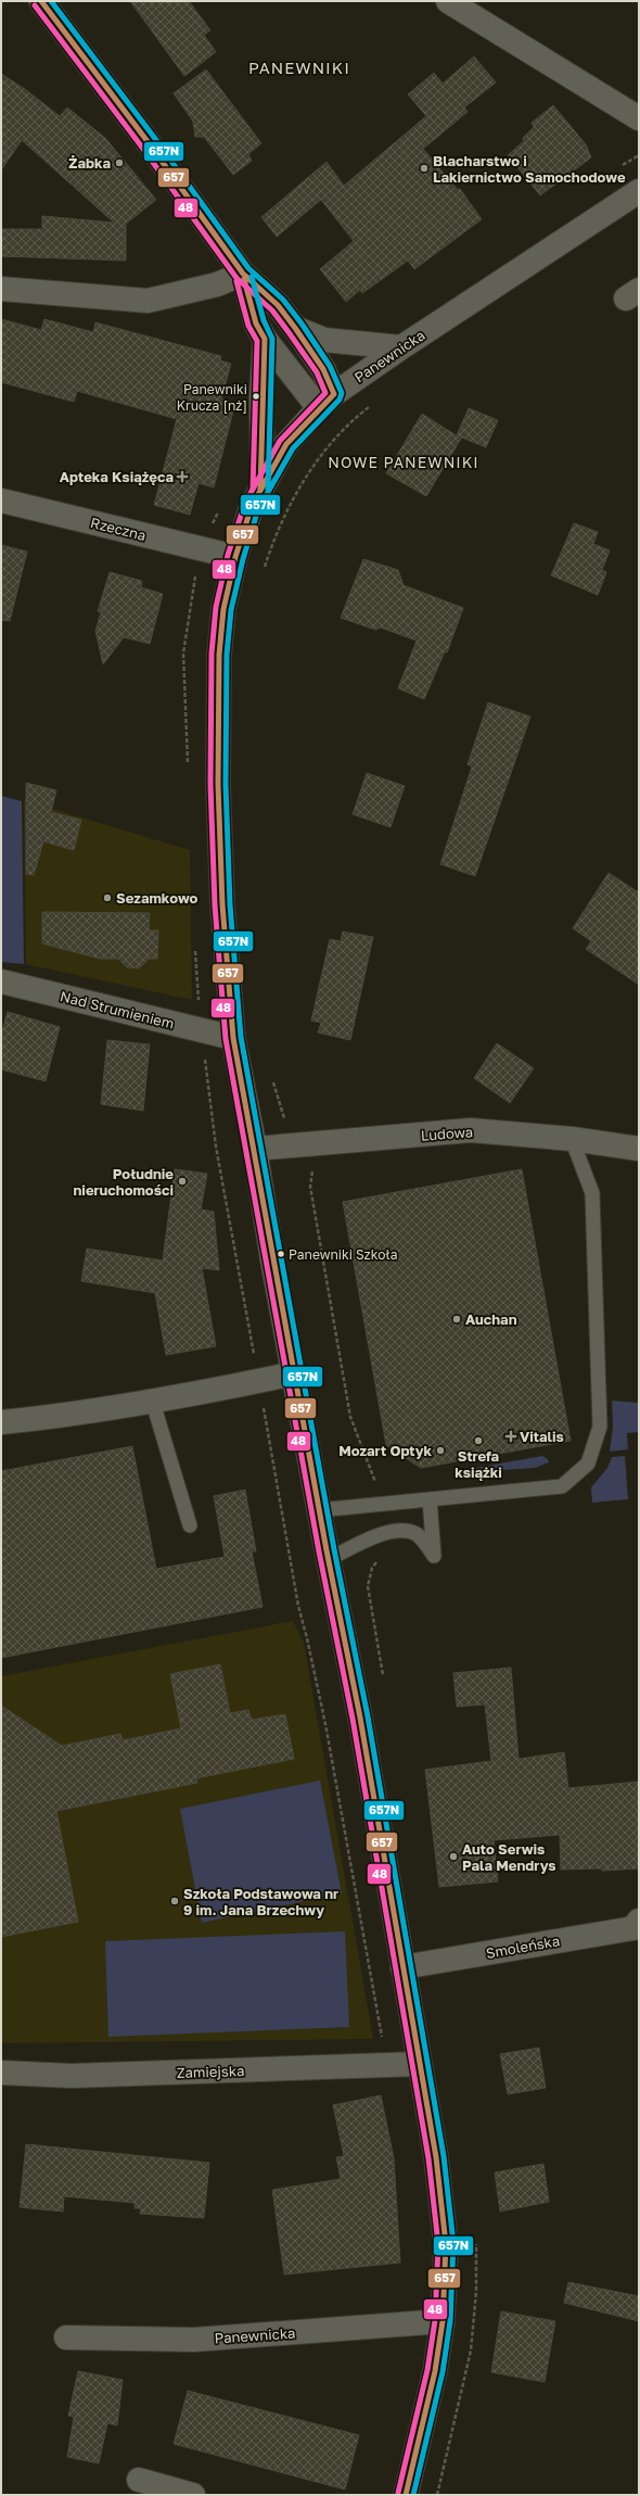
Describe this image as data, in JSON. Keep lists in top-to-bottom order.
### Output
{
  "streets": {
    "street": [
      "Panewnicka",
      "Rzeczna",
      "Nad Strumieniem",
      "Ludowa",
      "Smoleńska",
      "Zamiejska"
    ]
  },
  "crossings": [
    ["Panewnicka", "Rzeczna"],
    ["Panewnicka", "Nad Strumieniem"],
    ["Panewnicka", "Ludowa"],
    ["Panewnicka", "Smoleńska"],
    ["Panewnicka", "Zamiejska"]
  ],
  "districts": ["PANEWNIKI", "NOWE PANEWNIKI"],
  "places": {
    "other": [
      "Żabka",
      "Blacharstwo i Lakiernictwo Samochodowe",
      "Panewniki Krucza [nż]",
      "Sezamkowo",
      "Południe nieruchomości",
      "Panewniki Szkoła",
      "Auchan",
      "Strefa książki",
      "Mozart Optyk",
      "Auto Serwis Pala Mendrys",
      "Szkoła Podstawowa nr 9 im. Jana Brzechwy"
    ],
    "health": ["Apteka Książęca", "Vitalis"]
  },
  "lines": ["transit line 657", "transit line 657N", "transit line 48"]
}
